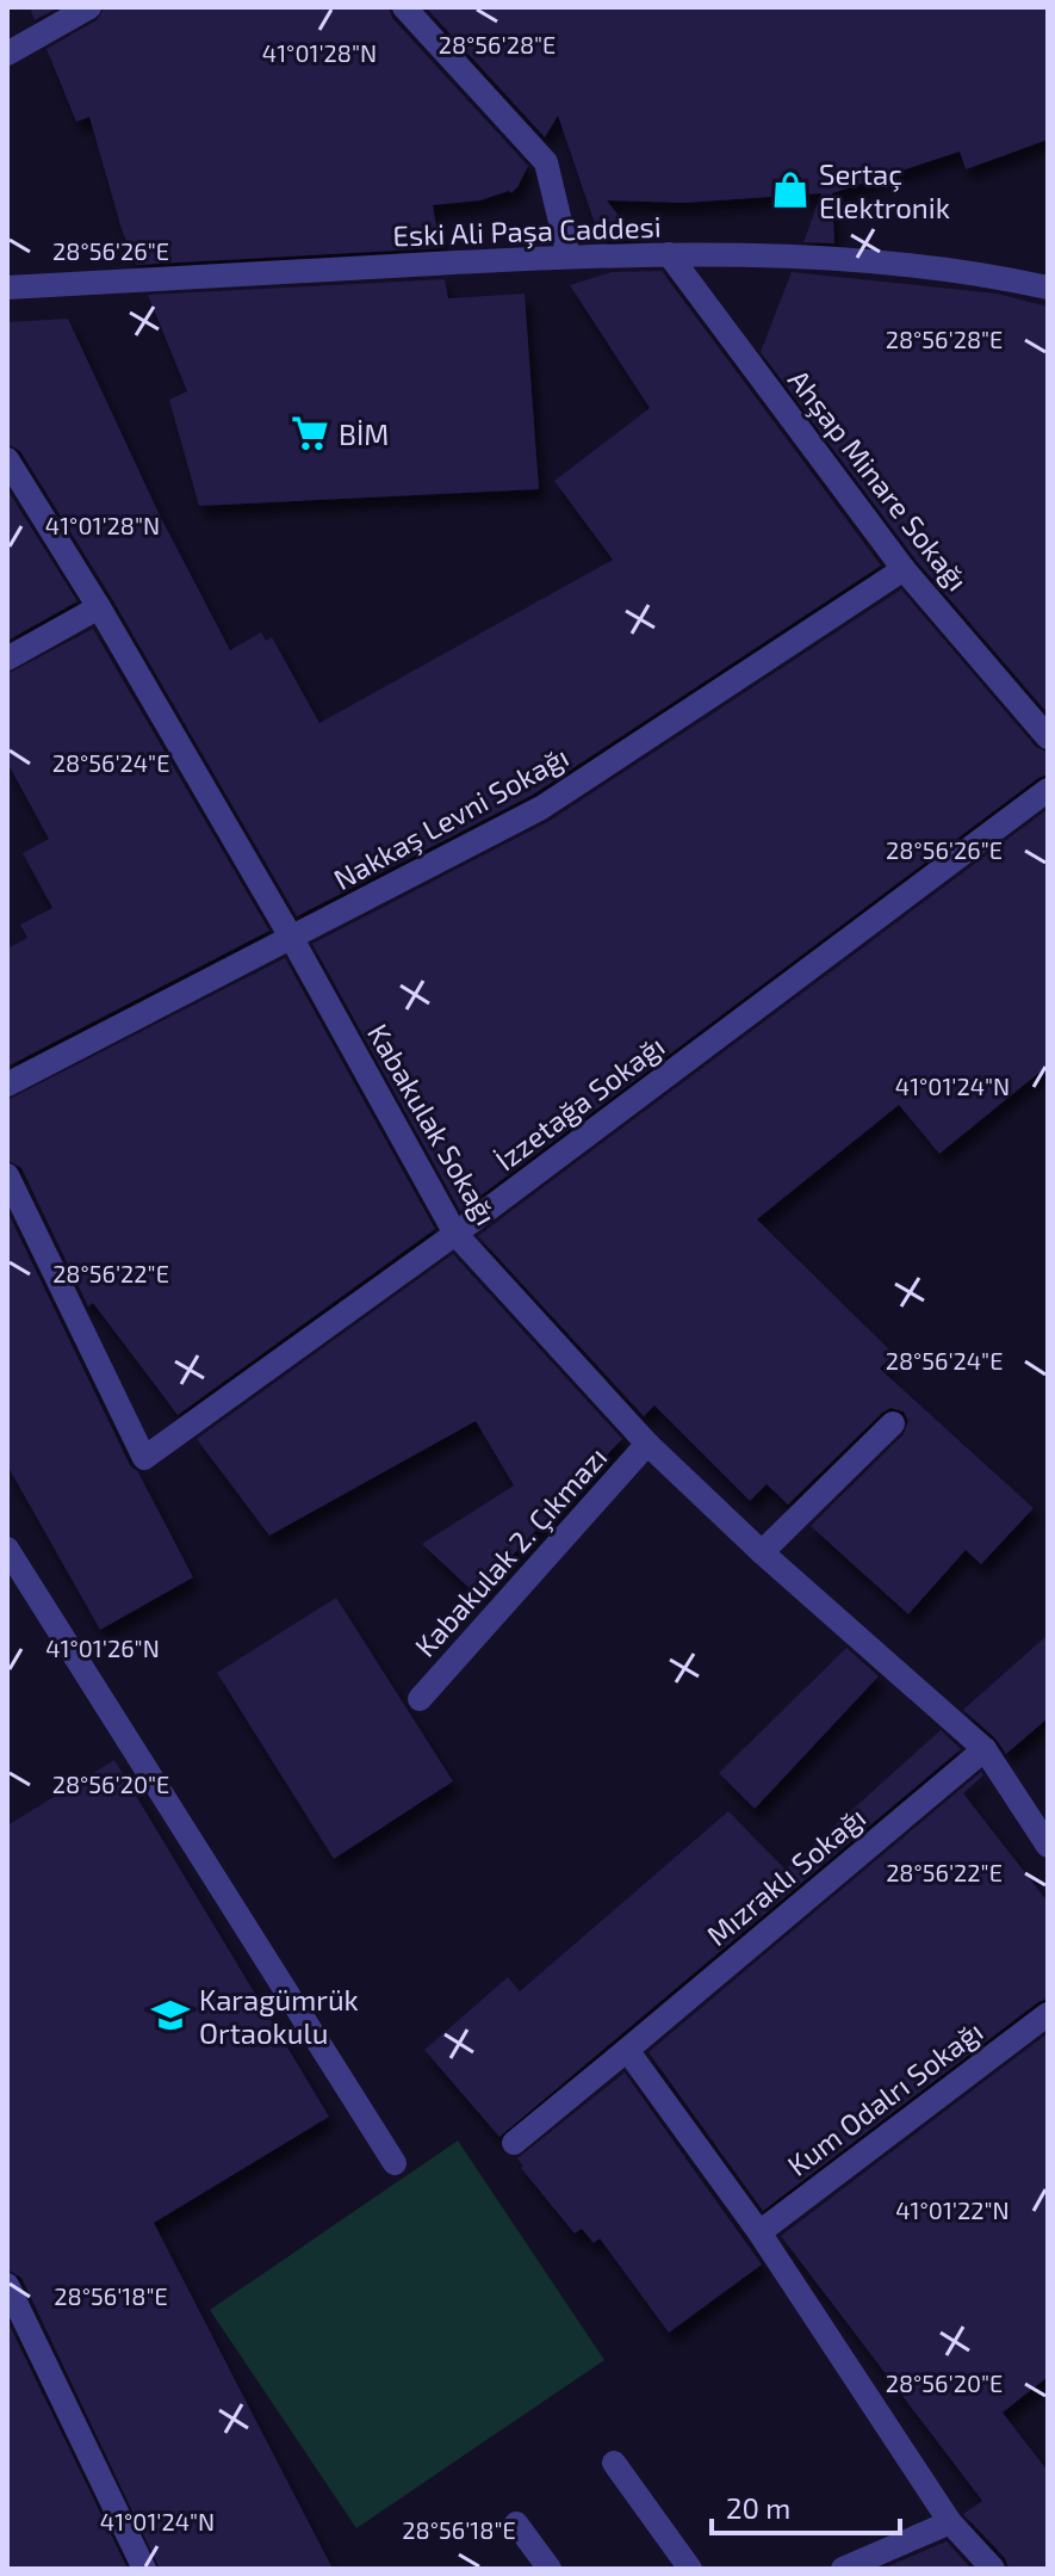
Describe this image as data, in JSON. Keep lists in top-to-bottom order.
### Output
{
  "streets": {
    "street": [
      "Eski Ali Paşa Caddesi",
      "Ahşap Minare Sokağı",
      "Nakkaş Levni Sokağı",
      "İzzetağa Sokağı",
      "Kabakulak Sokağı",
      "Kabakulak 2. Çıkmazı",
      "Mızraklı Sokağı",
      "Kum Odalrı Sokağı"
    ]
  },
  "crossings": [
    ["Eski Ali Paşa Caddesi", "Ahşap Minare Sokağı"],
    ["Ahşap Minare Sokağı", "Nakkaş Levni Sokağı"],
    ["Nakkaş Levni Sokağı", "Kabakulak Sokağı"],
    ["İzzetağa Sokağı", "Kabakulak Sokağı"],
    ["Kabakulak Sokağı", "Kabakulak 2. Çıkmazı"],
    ["Kabakulak Sokağı", "Mızraklı Sokağı"]
  ],
  "places": {
    "shop": ["Sertaç Elektronik"],
    "supermarket": ["BİM"],
    "school or university": ["Karagümrük Ortaokulu"]
  },
  "scale_bar": "20 m",
  "coordinates": [
    "28°56'28\"E",
    "41°01'28\"N",
    "28°56'26\"E",
    "28°56'24\"E",
    "41°01'24\"N",
    "28°56'22\"E",
    "41°01'26\"N",
    "28°56'20\"E",
    "41°01'22\"N",
    "28°56'18\"E"
  ]
}
